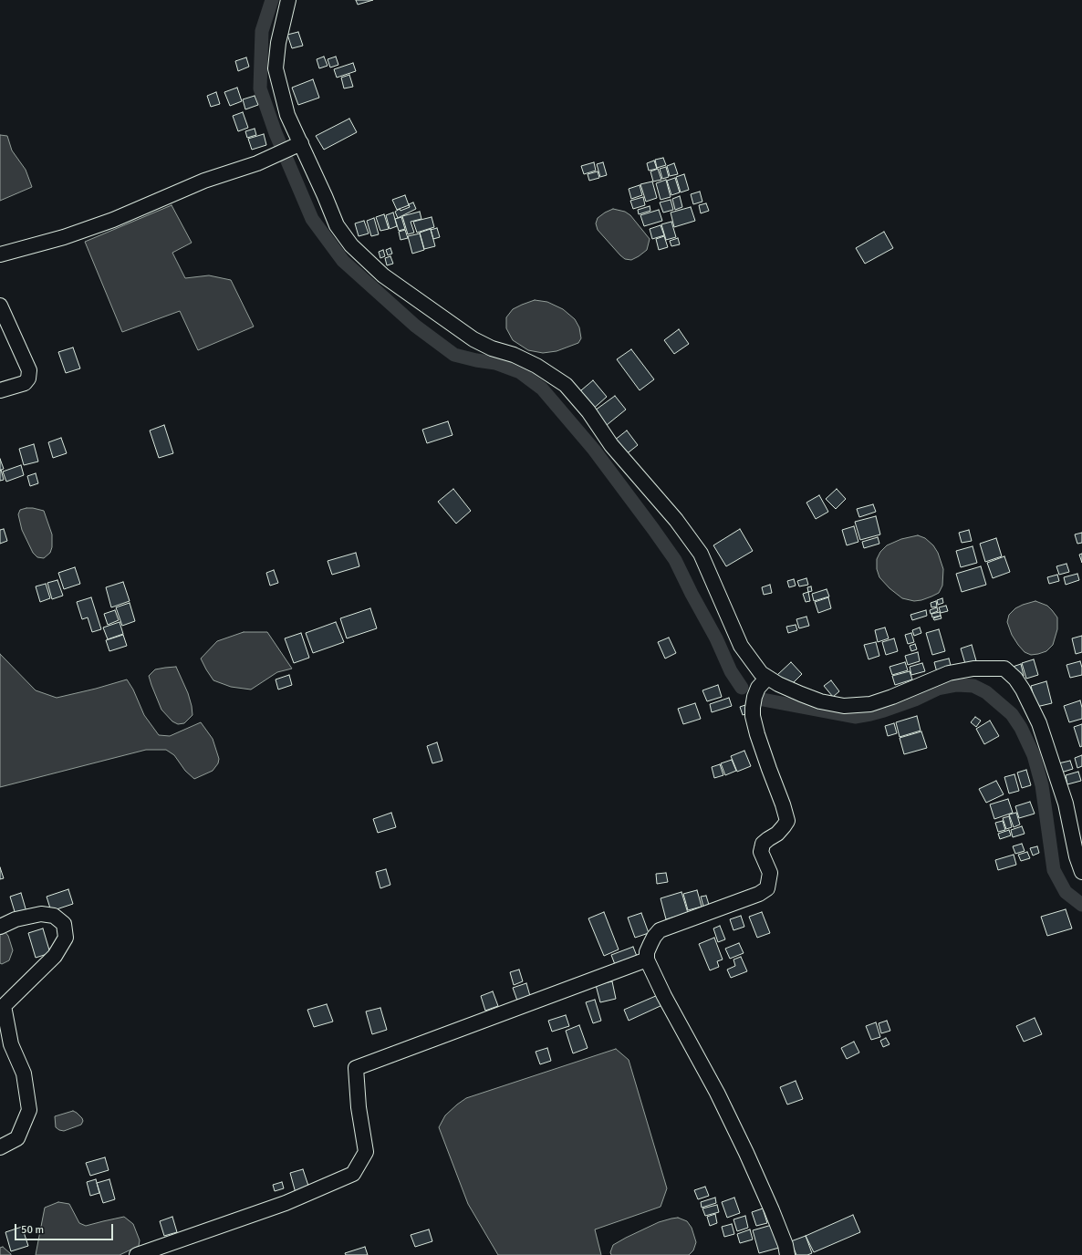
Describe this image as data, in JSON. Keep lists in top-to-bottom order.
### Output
{
  "scale_bar": "50 m"
}
